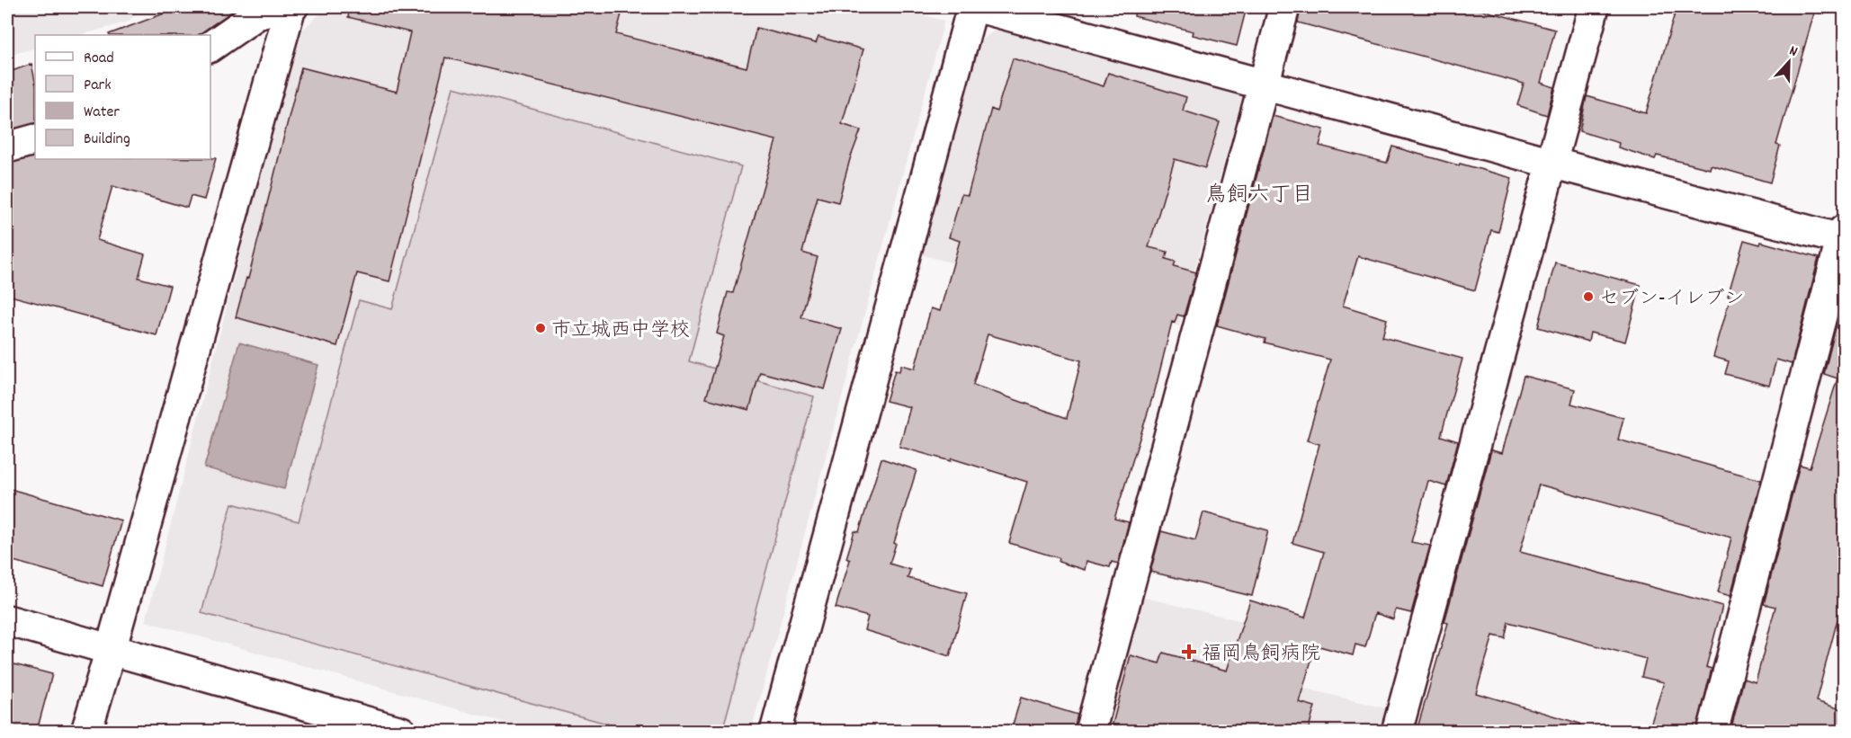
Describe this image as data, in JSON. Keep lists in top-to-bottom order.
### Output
{
  "districts": ["鳥飼六丁目"],
  "places": {
    "other": ["セブン-イレブン", "市立城西中学校"],
    "health": ["福岡鳥飼病院"]
  },
  "legend": [
    "Road",
    "Park",
    "Water",
    "Building"
  ],
  "north": "top"
}
